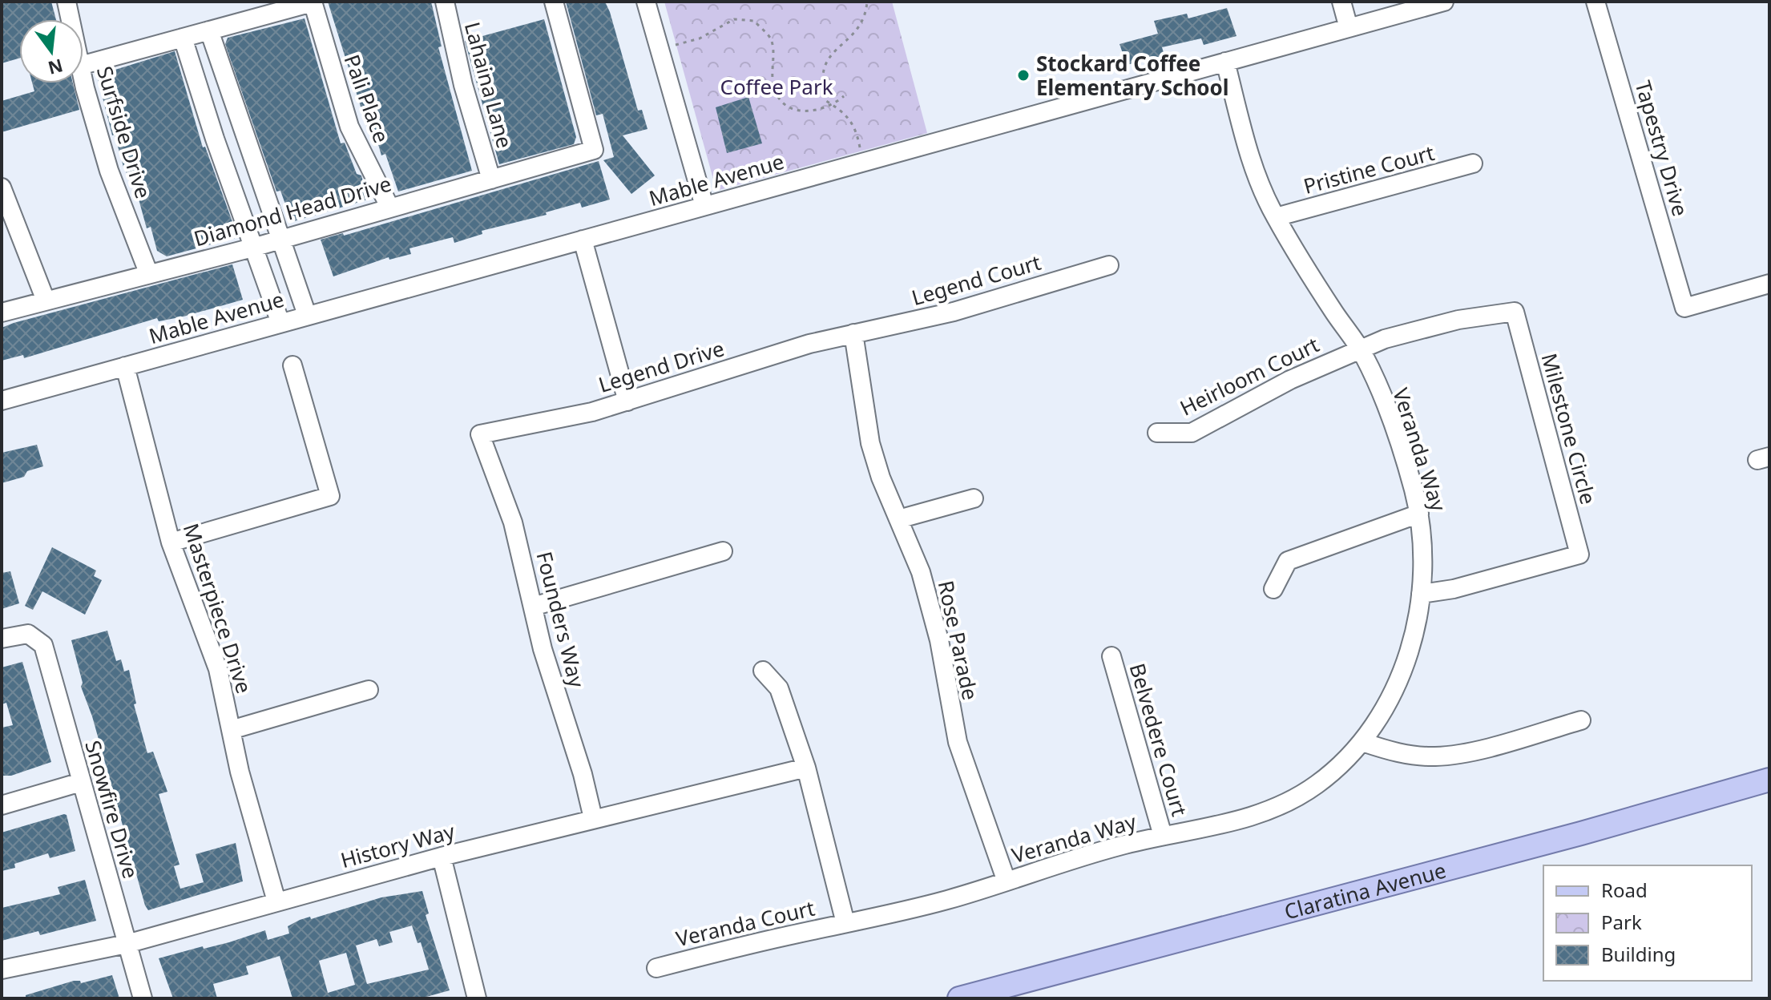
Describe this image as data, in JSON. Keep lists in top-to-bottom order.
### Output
{
  "streets": {
    "main road": ["Claratina Avenue"],
    "street": [
      "Lahaina Lane",
      "Pali Place",
      "Surfside Drive",
      "Tapestry Drive",
      "Pristine Court",
      "Mable Avenue",
      "Diamond Head Drive",
      "Legend Court",
      "Legend Drive",
      "Heirloom Court",
      "Milestone Circle",
      "Veranda Way",
      "Masterpiece Drive",
      "Founders Way",
      "Rose Parade",
      "Belvedere Court",
      "Snowfire Drive",
      "History Way",
      "Veranda Court"
    ]
  },
  "crossings": [
    ["Lahaina Lane", "Diamond Head Drive"],
    ["Pali Place", "Diamond Head Drive"],
    ["Surfside Drive", "Diamond Head Drive"],
    ["Pristine Court", "Veranda Way"],
    ["Mable Avenue", "Veranda Way"],
    ["Mable Avenue", "Masterpiece Drive"],
    ["Legend Court", "Legend Drive"],
    ["Legend Court", "Rose Parade"],
    ["Legend Drive", "Founders Way"],
    ["Legend Drive", "Rose Parade"],
    ["Heirloom Court", "Milestone Circle"],
    ["Heirloom Court", "Veranda Way"],
    ["Milestone Circle", "Veranda Way"],
    ["Veranda Way", "Rose Parade"],
    ["Veranda Way", "Belvedere Court"],
    ["Veranda Way", "Veranda Court"],
    ["Masterpiece Drive", "History Way"],
    ["Founders Way", "History Way"],
    ["Snowfire Drive", "History Way"]
  ],
  "parks": ["Coffee Park"],
  "places": ["Stockard Coffee Elementary School"],
  "legend": ["Road", "Park", "Building"],
  "north": "bottom"
}
